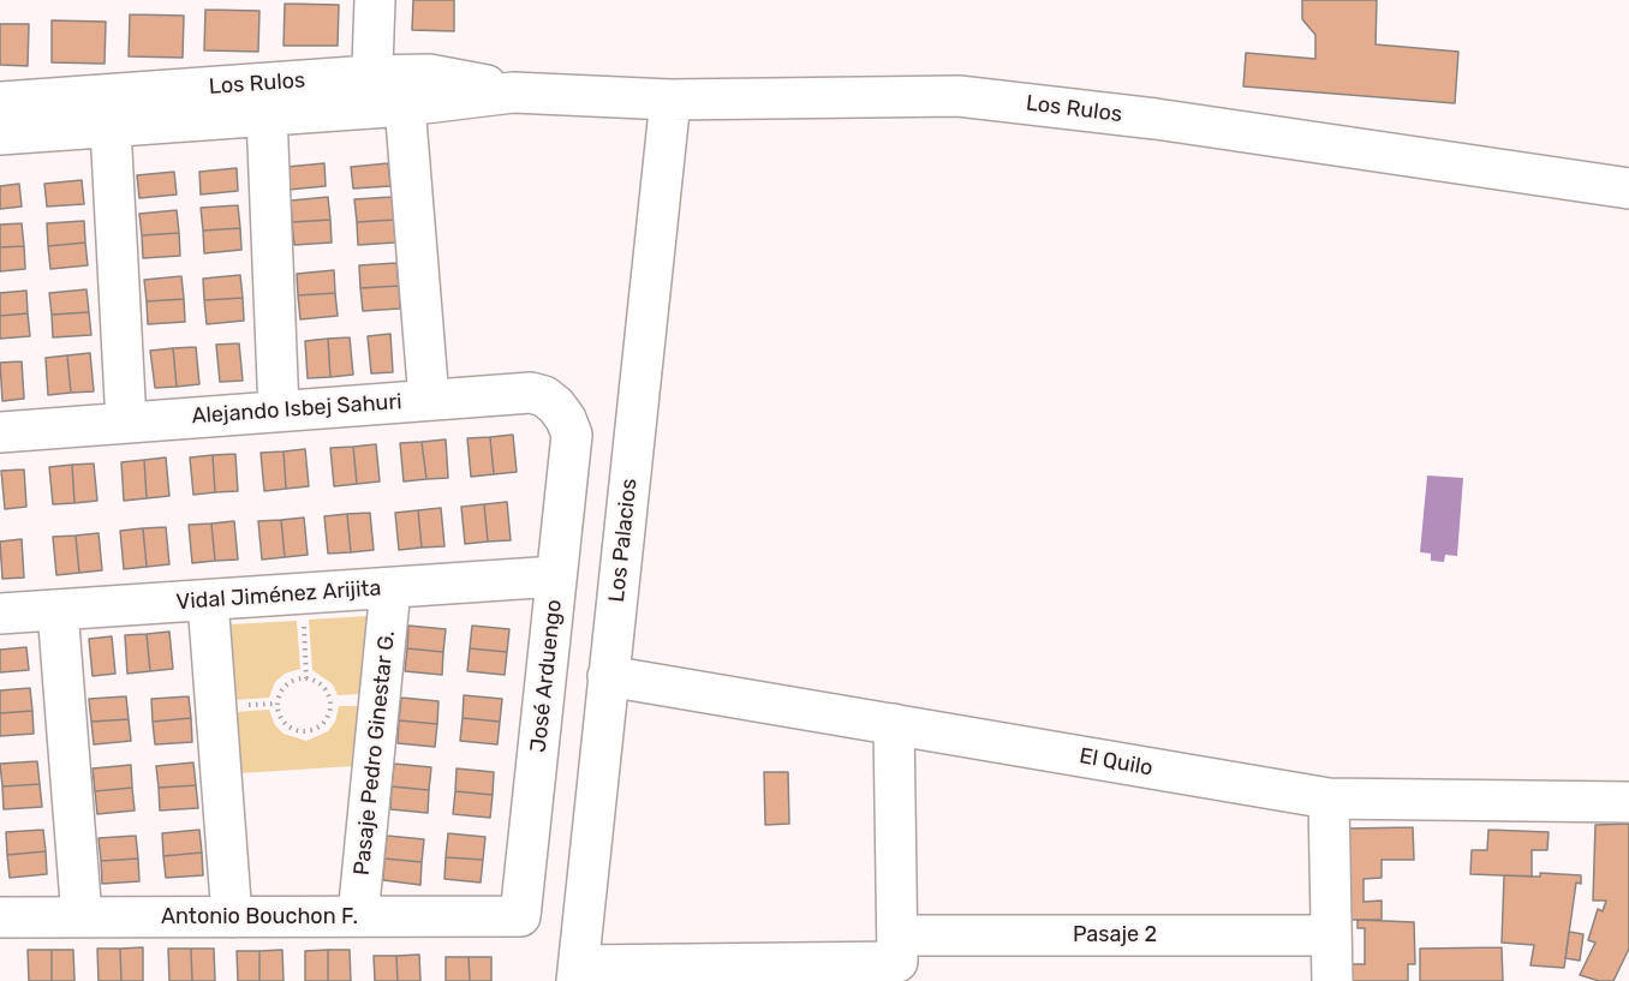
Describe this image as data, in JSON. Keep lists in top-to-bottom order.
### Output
{
  "streets": {
    "street": [
      "Los Rulos",
      "Alejando Isbej Sahuri",
      "Los Palacios",
      "Vidal Jiménez Arijita",
      "José Arduengo",
      "Pasaje Pedro Ginestar G.",
      "El Quilo",
      "Antonio Bouchon F.",
      "Pasaje 2"
    ]
  },
  "crossings": [
    ["Los Rulos", "Los Palacios"],
    ["Alejando Isbej Sahuri", "José Arduengo"],
    ["Los Palacios", "El Quilo"],
    ["Los Palacios", "Pasaje 2"],
    ["Vidal Jiménez Arijita", "José Arduengo"],
    ["Vidal Jiménez Arijita", "Pasaje Pedro Ginestar G."],
    ["José Arduengo", "Antonio Bouchon F."],
    ["Pasaje Pedro Ginestar G.", "Antonio Bouchon F."]
  ]
}
